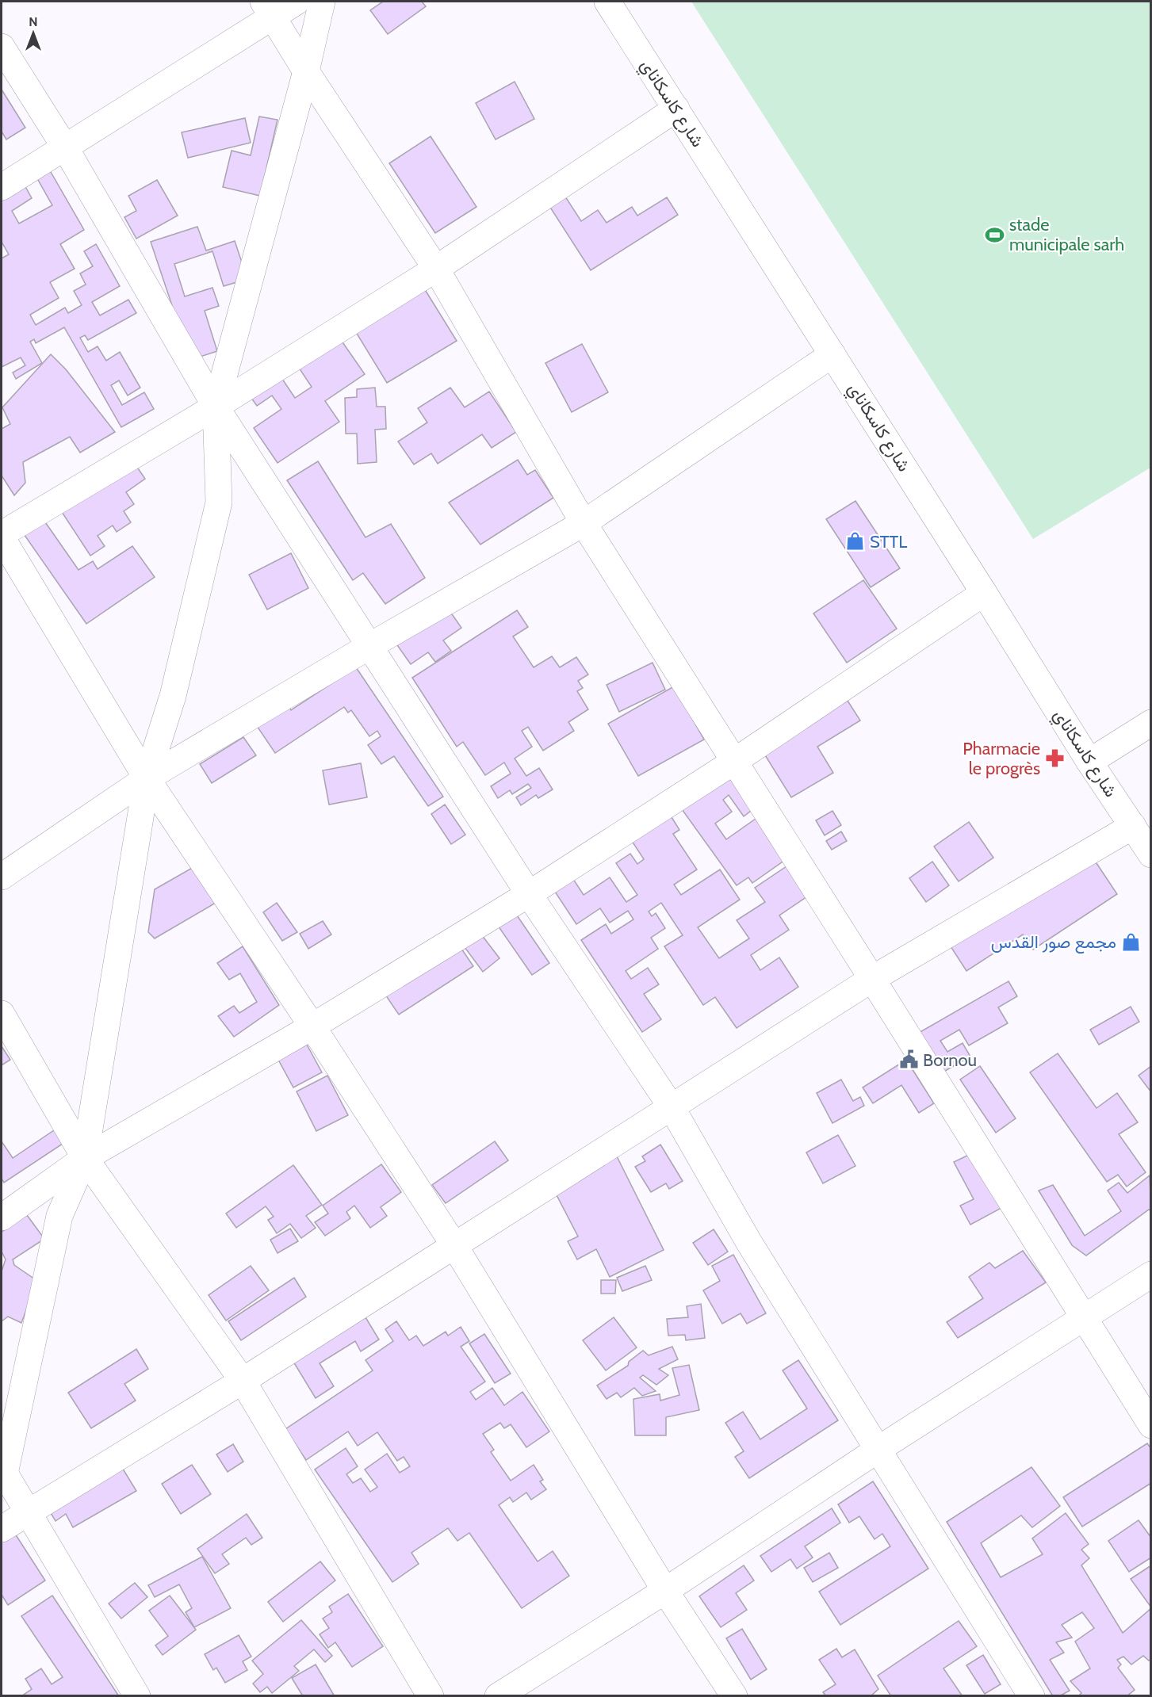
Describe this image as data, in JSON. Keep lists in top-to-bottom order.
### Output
{
  "streets": {
    "street": ["شارع كاسكاناي"]
  },
  "places": {
    "sports": ["stade municipale sarh"],
    "shop": ["STTL", "مجمع صور القدس"],
    "pharmacy": ["Pharmacie le progrès"],
    "public building": ["Bornou"]
  },
  "north": "top"
}
